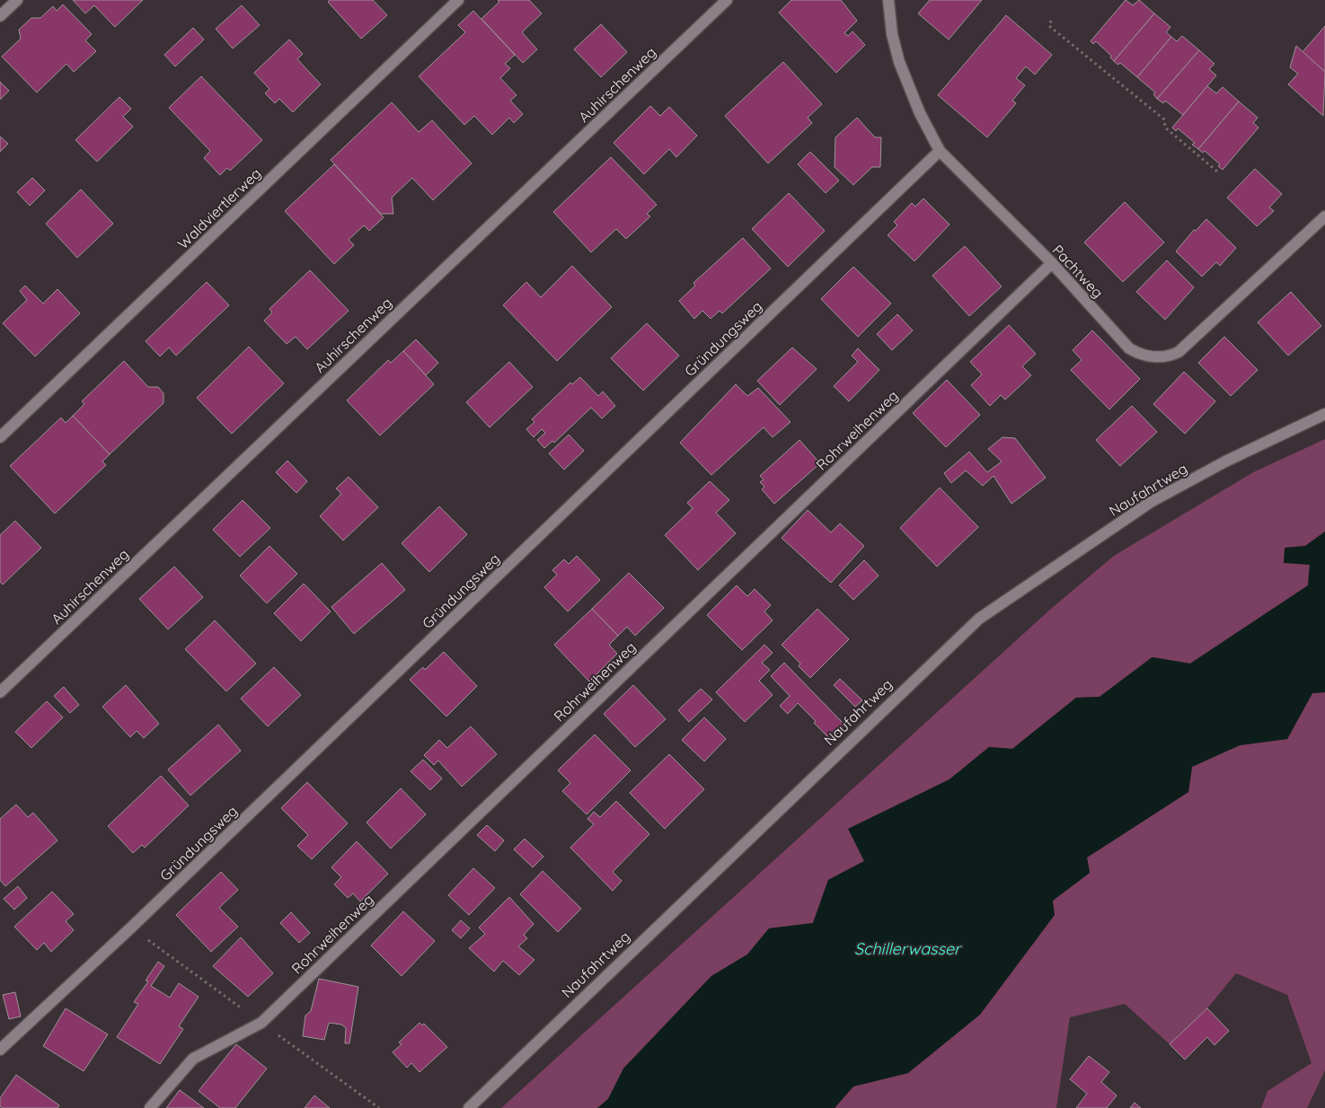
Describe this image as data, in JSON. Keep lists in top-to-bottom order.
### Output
{
  "streets": {
    "street": [
      "Auhirschenweg",
      "Waldviertlerweg",
      "Pachtweg",
      "Gründungsweg",
      "Rohrweihenweg",
      "Naufahrtweg"
    ]
  },
  "crossings": [
    ["Pachtweg", "Gründungsweg"],
    ["Pachtweg", "Rohrweihenweg"]
  ],
  "water": ["Schillerwasser"]
}
